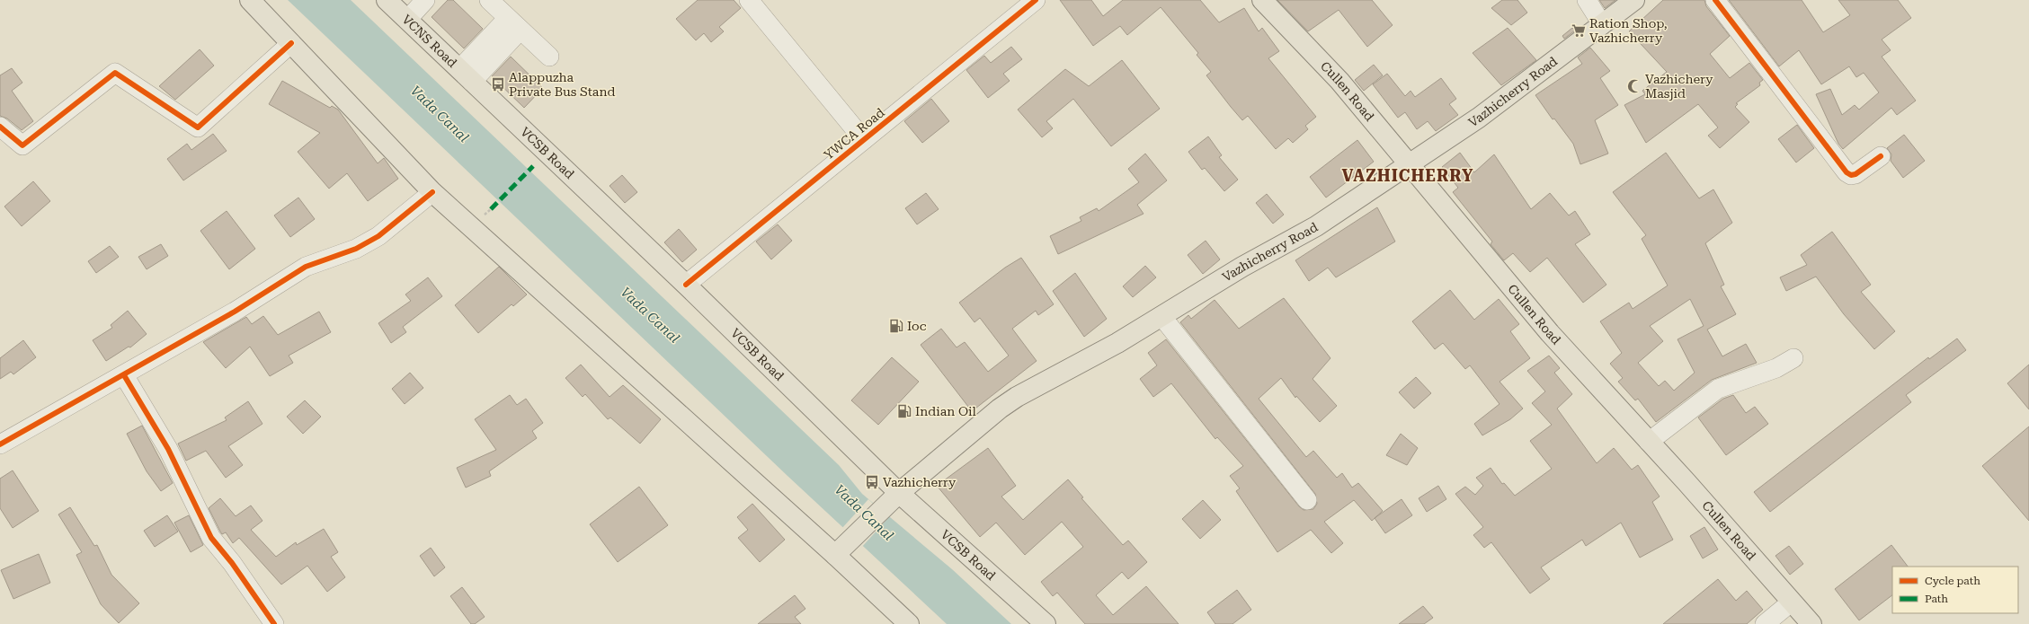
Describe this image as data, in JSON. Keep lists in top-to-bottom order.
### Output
{
  "streets": {
    "main road": [
      "VCNS Road",
      "Cullen Road",
      "Vazhicherry Road",
      "VCSB Road"
    ],
    "street": ["YWCA Road"]
  },
  "crossings": [
    ["VCNS Road", "VCSB Road"],
    ["Cullen Road", "Vazhicherry Road"],
    ["Vazhicherry Road", "VCSB Road"],
    ["YWCA Road", "VCSB Road"]
  ],
  "districts": ["VAZHICHERRY"],
  "water": ["Vada Canal"],
  "places": {
    "supermarket": ["Ration Shop, Vazhicherry"],
    "bus stop": ["Alappuzha Private Bus Stand", "Vazhicherry"],
    "mosque": ["Vazhichery Masjid"],
    "fuel station": ["Ioc", "Indian Oil"]
  },
  "legend": ["Cycle path", "Path"]
}
